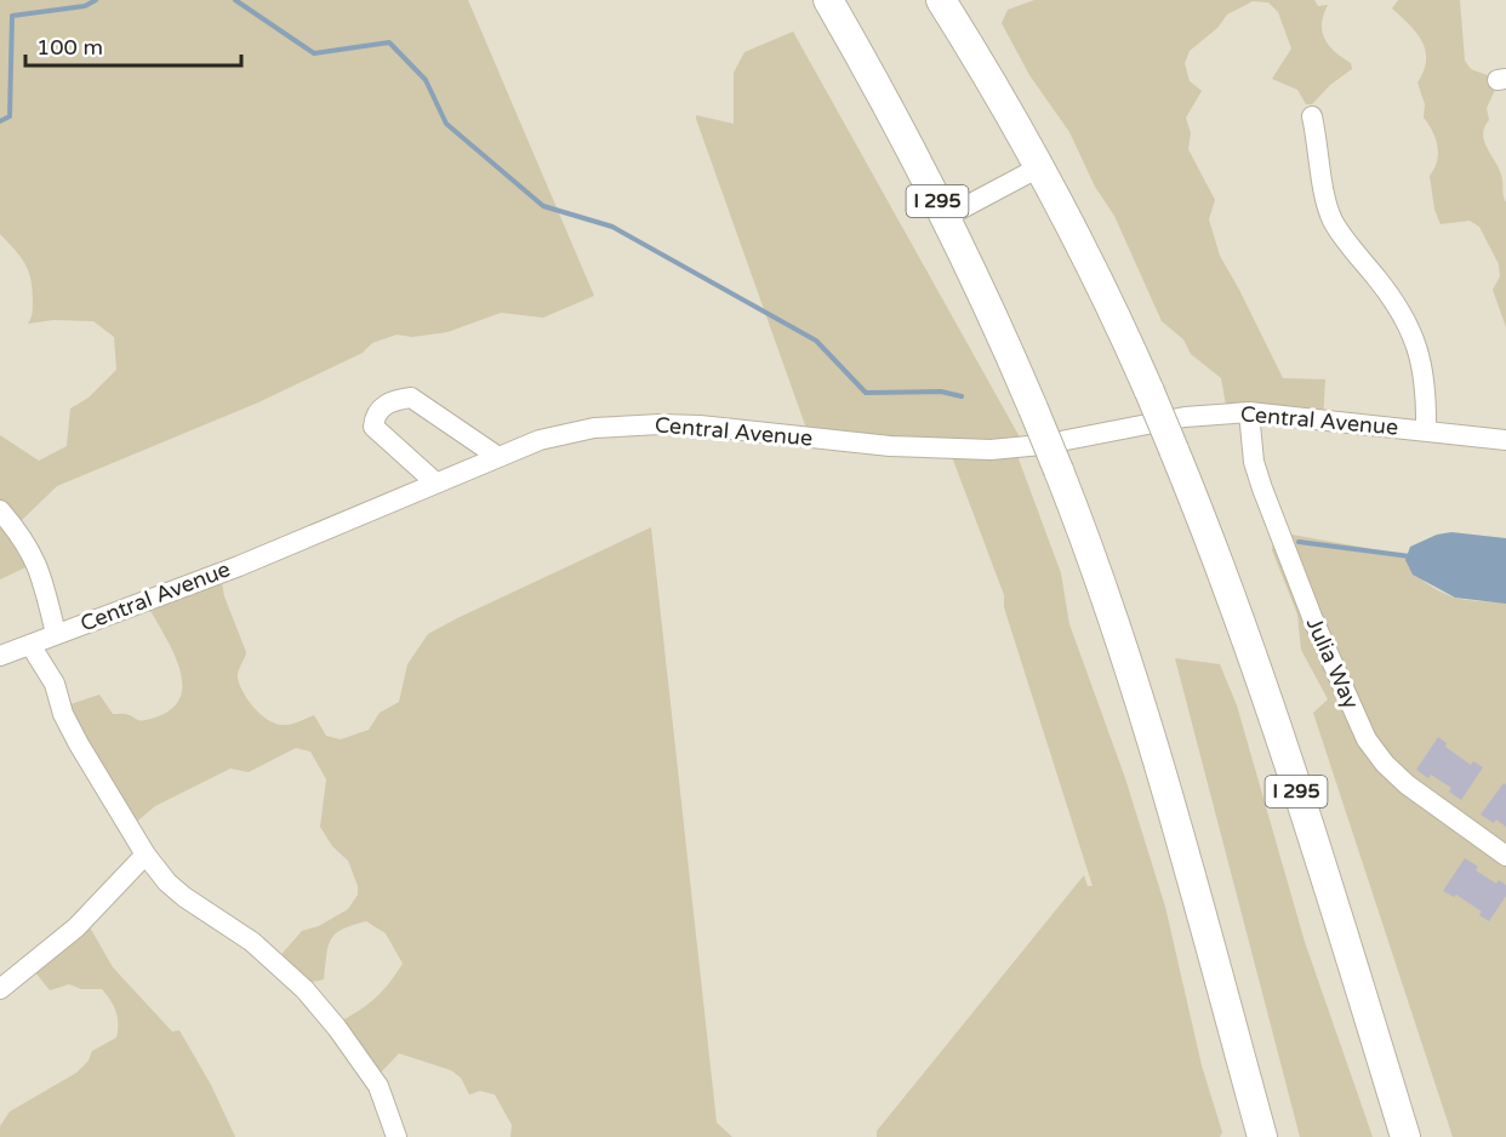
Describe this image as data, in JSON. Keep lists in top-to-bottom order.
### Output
{
  "streets": {
    "highway": ["I 295"],
    "street": ["Central Avenue", "Julia Way"]
  },
  "crossings": [
    ["Central Avenue", "Julia Way"]
  ],
  "scale_bar": "100 m"
}
